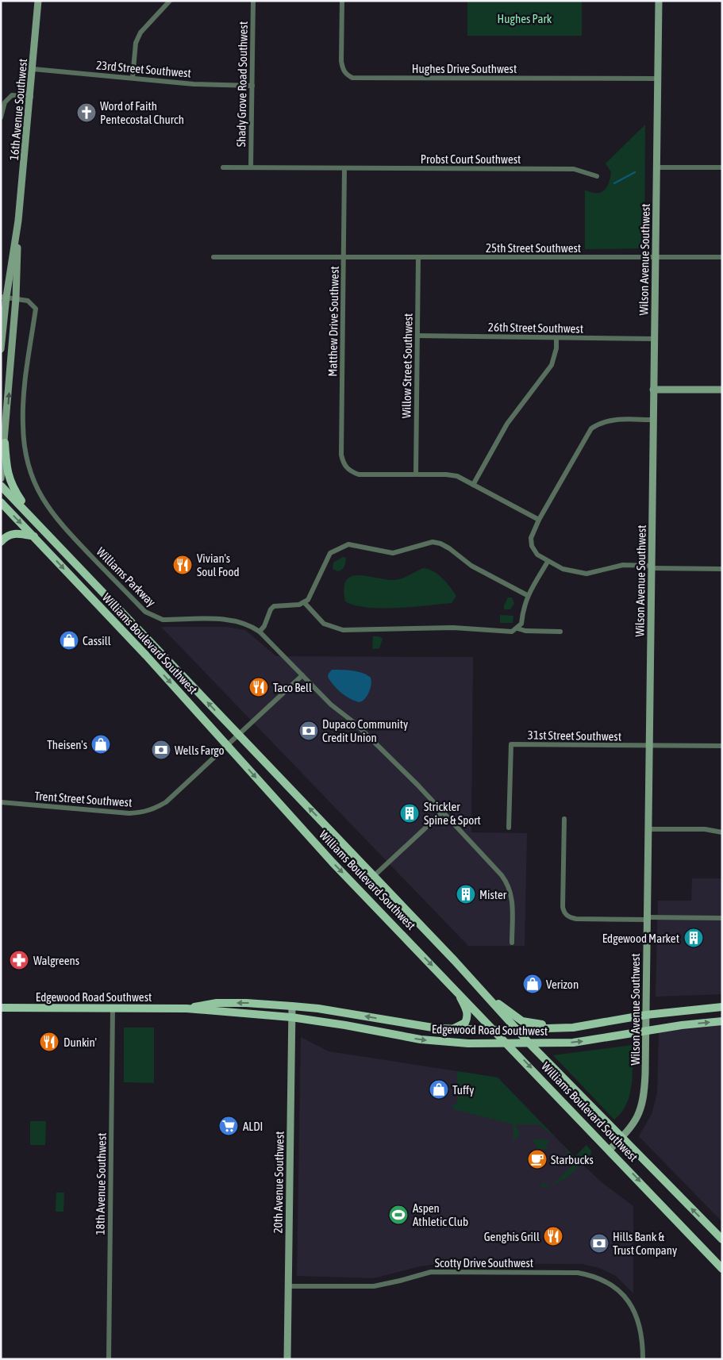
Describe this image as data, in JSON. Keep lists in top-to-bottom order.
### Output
{
  "streets": {
    "main road": [
      "16th Avenue Southwest",
      "Wilson Avenue Southwest",
      "Williams Boulevard Southwest",
      "Edgewood Road Southwest",
      "20th Avenue Southwest"
    ],
    "street": [
      "Hughes Drive Southwest",
      "23rd Street Southwest",
      "Shady Grove Road Southwest",
      "Probst Court Southwest",
      "25th Street Southwest",
      "Matthew Drive Southwest",
      "26th Street Southwest",
      "Willow Street Southwest",
      "Williams Parkway",
      "31st Street Southwest",
      "Trent Street Southwest",
      "18th Avenue Southwest",
      "Scotty Drive Southwest"
    ]
  },
  "crossings": [
    ["Hughes Drive Southwest", "Wilson Avenue Southwest"],
    ["23rd Street Southwest", "Shady Grove Road Southwest"],
    ["23rd Street Southwest", "16th Avenue Southwest"],
    ["Shady Grove Road Southwest", "Probst Court Southwest"],
    ["16th Avenue Southwest", "Williams Parkway"],
    ["Probst Court Southwest", "Matthew Drive Southwest"],
    ["25th Street Southwest", "Wilson Avenue Southwest"],
    ["25th Street Southwest", "Matthew Drive Southwest"],
    ["25th Street Southwest", "Willow Street Southwest"],
    ["Wilson Avenue Southwest", "26th Street Southwest"],
    ["Wilson Avenue Southwest", "Williams Boulevard Southwest"],
    ["Wilson Avenue Southwest", "31st Street Southwest"],
    ["Wilson Avenue Southwest", "Edgewood Road Southwest"],
    ["Matthew Drive Southwest", "Willow Street Southwest"],
    ["26th Street Southwest", "Willow Street Southwest"],
    ["Williams Parkway", "Trent Street Southwest"],
    ["Williams Boulevard Southwest", "Trent Street Southwest"],
    ["Williams Boulevard Southwest", "Edgewood Road Southwest"],
    ["Edgewood Road Southwest", "20th Avenue Southwest"],
    ["Edgewood Road Southwest", "18th Avenue Southwest"],
    ["20th Avenue Southwest", "Scotty Drive Southwest"]
  ],
  "parks": ["Hughes Park"],
  "places": {
    "church": ["Word of Faith Pentecostal Church"],
    "restaurant": [
      "Vivian's Soul Food",
      "Taco Bell",
      "Dunkin'",
      "Genghis Grill"
    ],
    "shop": [
      "Cassill",
      "Theisen's",
      "Verizon",
      "Tuffy"
    ],
    "bank": ["Dupaco Community Credit Union", "Wells Fargo", "Hills Bank & Trust Company"],
    "building": ["Strickler Spine & Sport", "Mister", "Edgewood Market"],
    "pharmacy": ["Walgreens"],
    "supermarket": ["ALDI"],
    "cafe": ["Starbucks"],
    "sports": ["Aspen Athletic Club"]
  }
}
